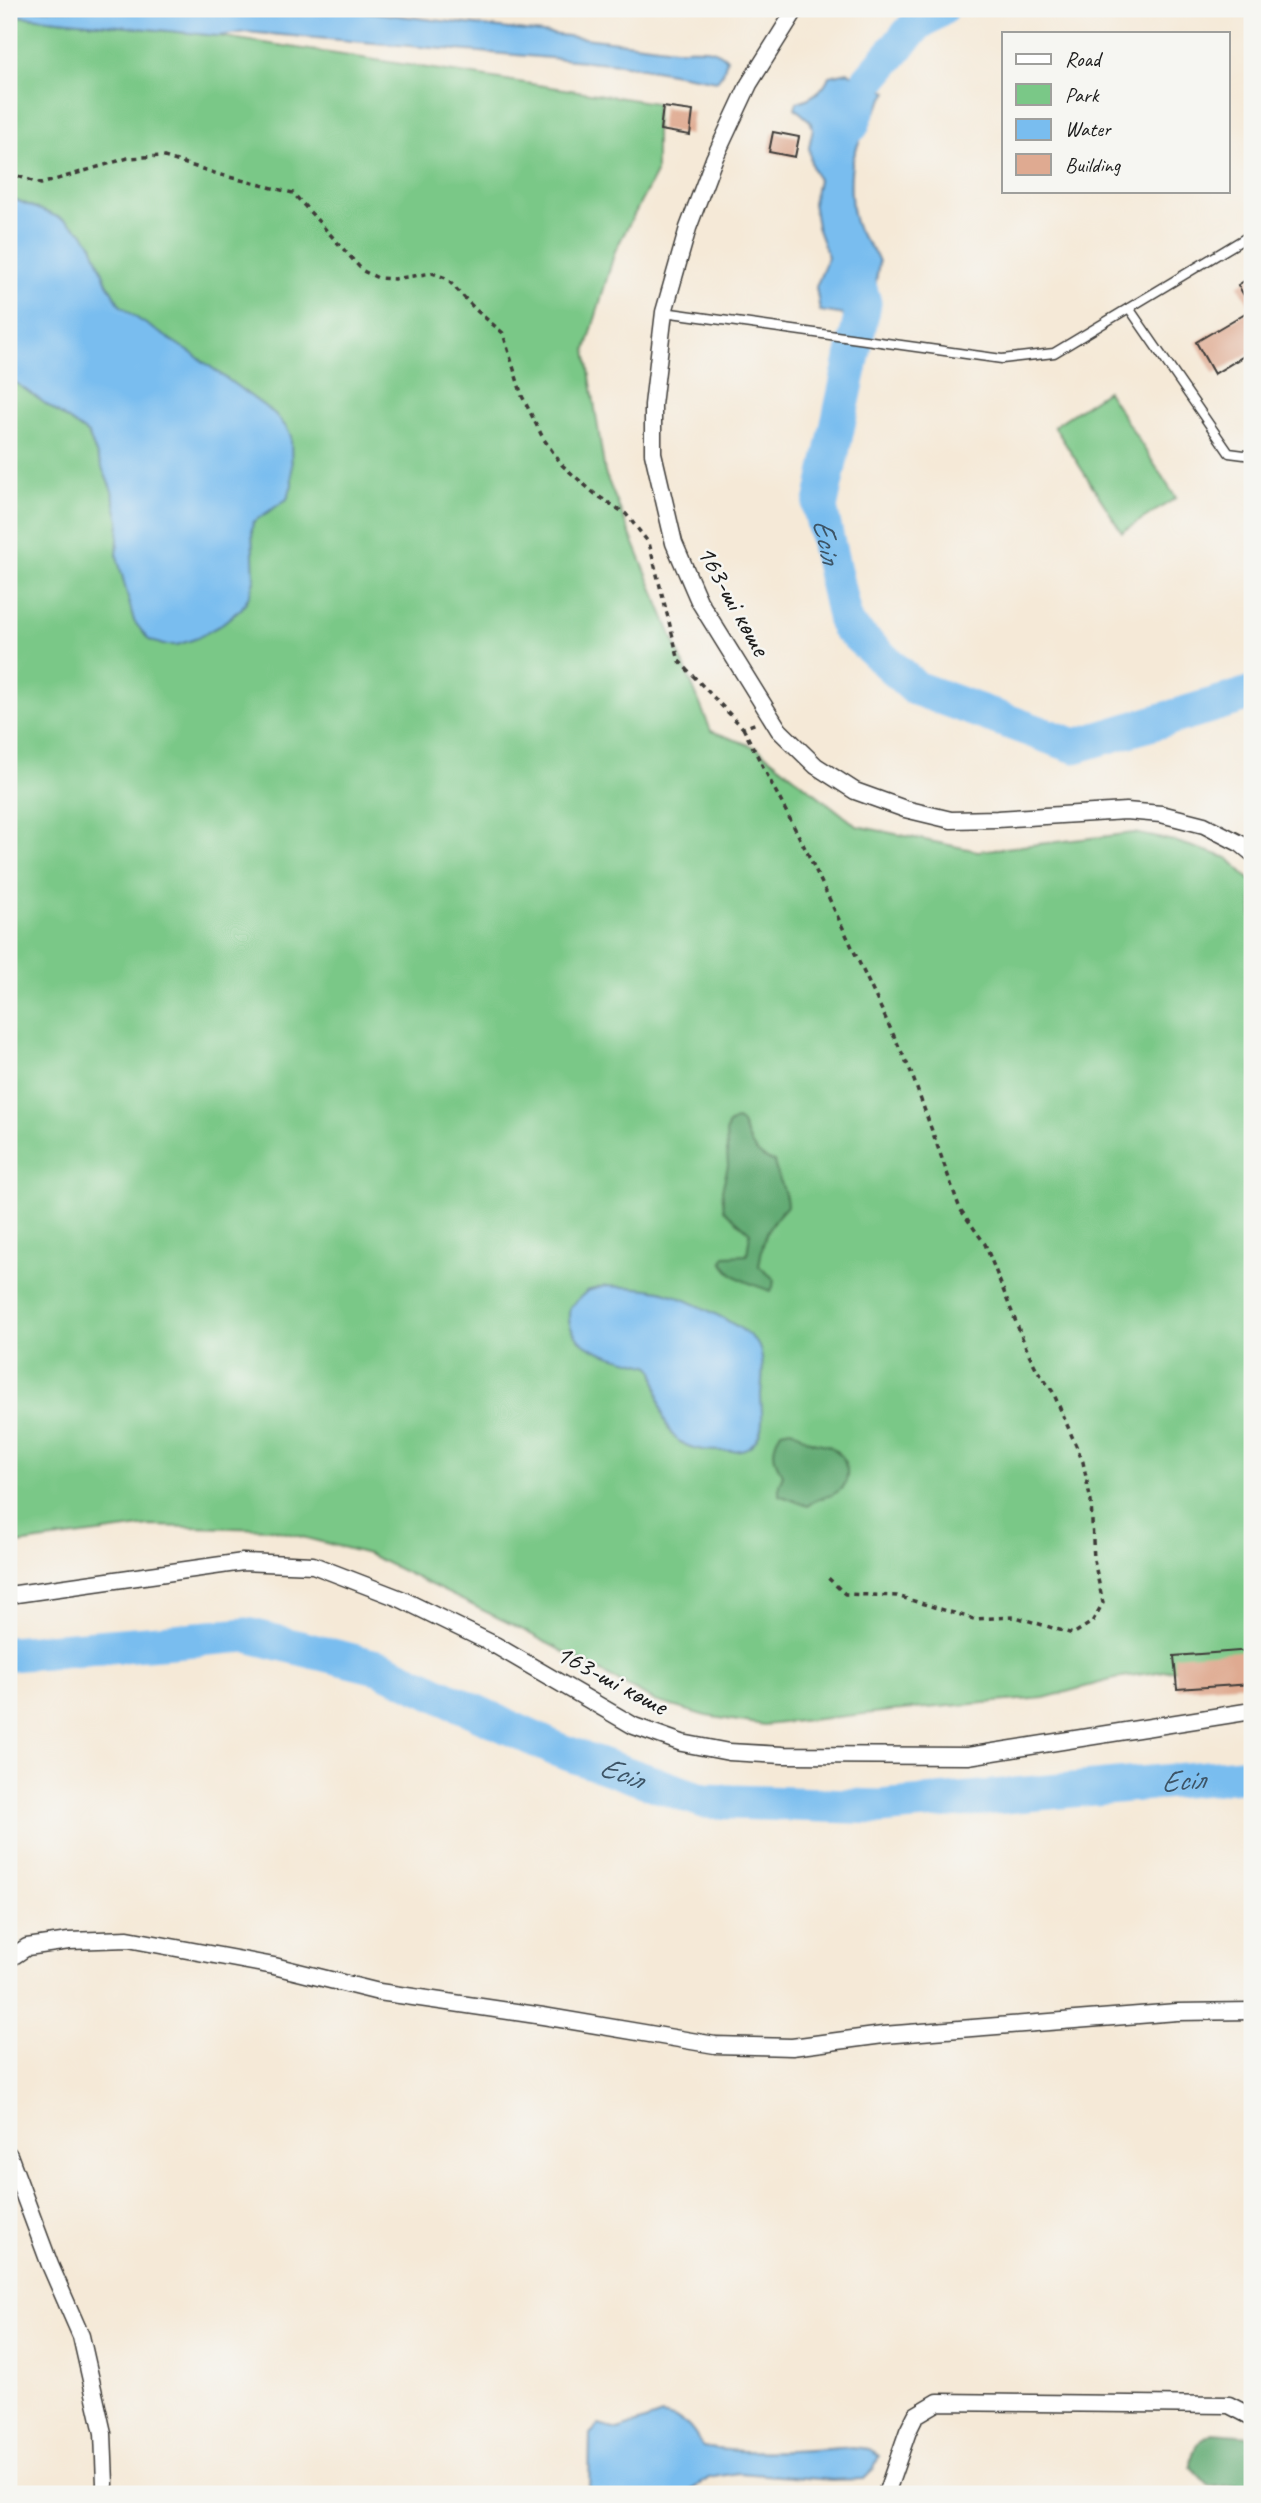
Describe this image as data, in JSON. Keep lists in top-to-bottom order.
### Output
{
  "streets": {
    "street": ["163-ші көше"]
  },
  "water": ["Есіл"],
  "legend": [
    "Road",
    "Park",
    "Water",
    "Building"
  ]
}
